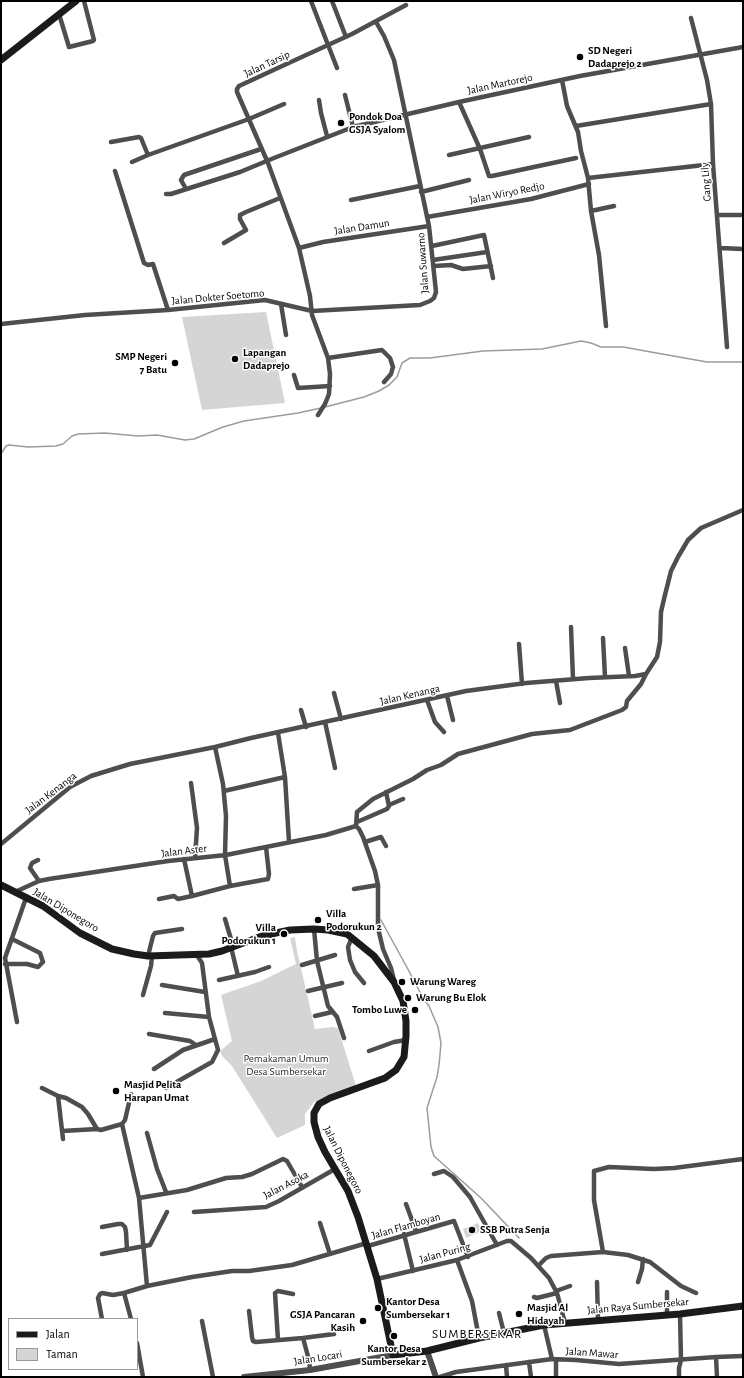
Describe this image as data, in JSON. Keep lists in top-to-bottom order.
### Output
{
  "streets": {
    "main road": ["Jalan Diponegoro", "Jalan Raya Sumbersekar"],
    "street": [
      "Jalan Tarsip",
      "Jalan Martorejo",
      "Gang Lily",
      "Jalan Wiryo Redjo",
      "Jalan Damun",
      "Jalan Suwarno",
      "Jalan Dokter Soetomo",
      "Jalan Kenanga",
      "Jalan Aster",
      "Jalan Asoka",
      "Jalan Flamboyan",
      "Jalan Puring",
      "Jalan Mawar",
      "Jalan Locari"
    ]
  },
  "crossings": [
    ["Jalan Tarsip", "Jalan Martorejo"],
    ["Jalan Tarsip", "Jalan Damun"],
    ["Jalan Tarsip", "Jalan Dokter Soetomo"],
    ["Jalan Martorejo", "Gang Lily"],
    ["Jalan Martorejo", "Jalan Suwarno"],
    ["Gang Lily", "Jalan Wiryo Redjo"],
    ["Jalan Wiryo Redjo", "Jalan Suwarno"],
    ["Jalan Damun", "Jalan Suwarno"],
    ["Jalan Suwarno", "Jalan Dokter Soetomo"],
    ["Jalan Aster", "Jalan Diponegoro"],
    ["Jalan Diponegoro", "Jalan Asoka"],
    ["Jalan Diponegoro", "Jalan Flamboyan"],
    ["Jalan Diponegoro", "Jalan Puring"],
    ["Jalan Diponegoro", "Jalan Raya Sumbersekar"],
    ["Jalan Diponegoro", "Jalan Locari"],
    ["Jalan Flamboyan", "Jalan Puring"],
    ["Jalan Puring", "Jalan Raya Sumbersekar"],
    ["Jalan Raya Sumbersekar", "Jalan Locari"]
  ],
  "districts": ["SUMBERSEKAR"],
  "parks": ["Pemakaman Umum Desa Sumbersekar"],
  "places": [
    "SD Negeri Dadaprejo 2",
    "Pondok Doa GSJA Syalom",
    "Lapangan Dadaprejo",
    "SMP Negeri 7 Batu",
    "Villa Podorukun 2",
    "Villa Podorukun 1",
    "Warung Wareg",
    "Warung Bu Elok",
    "Tombo Luwe",
    "Masjid Pelita Harapan Umat",
    "SSB Putra Senja",
    "Kantor Desa Sumbersekar 1",
    "Masjid Al Hidayah",
    "GSJA Pancaran Kasih",
    "Kantor Desa Sumbersekar 2"
  ],
  "legend": ["Jalan", "Taman"]
}
